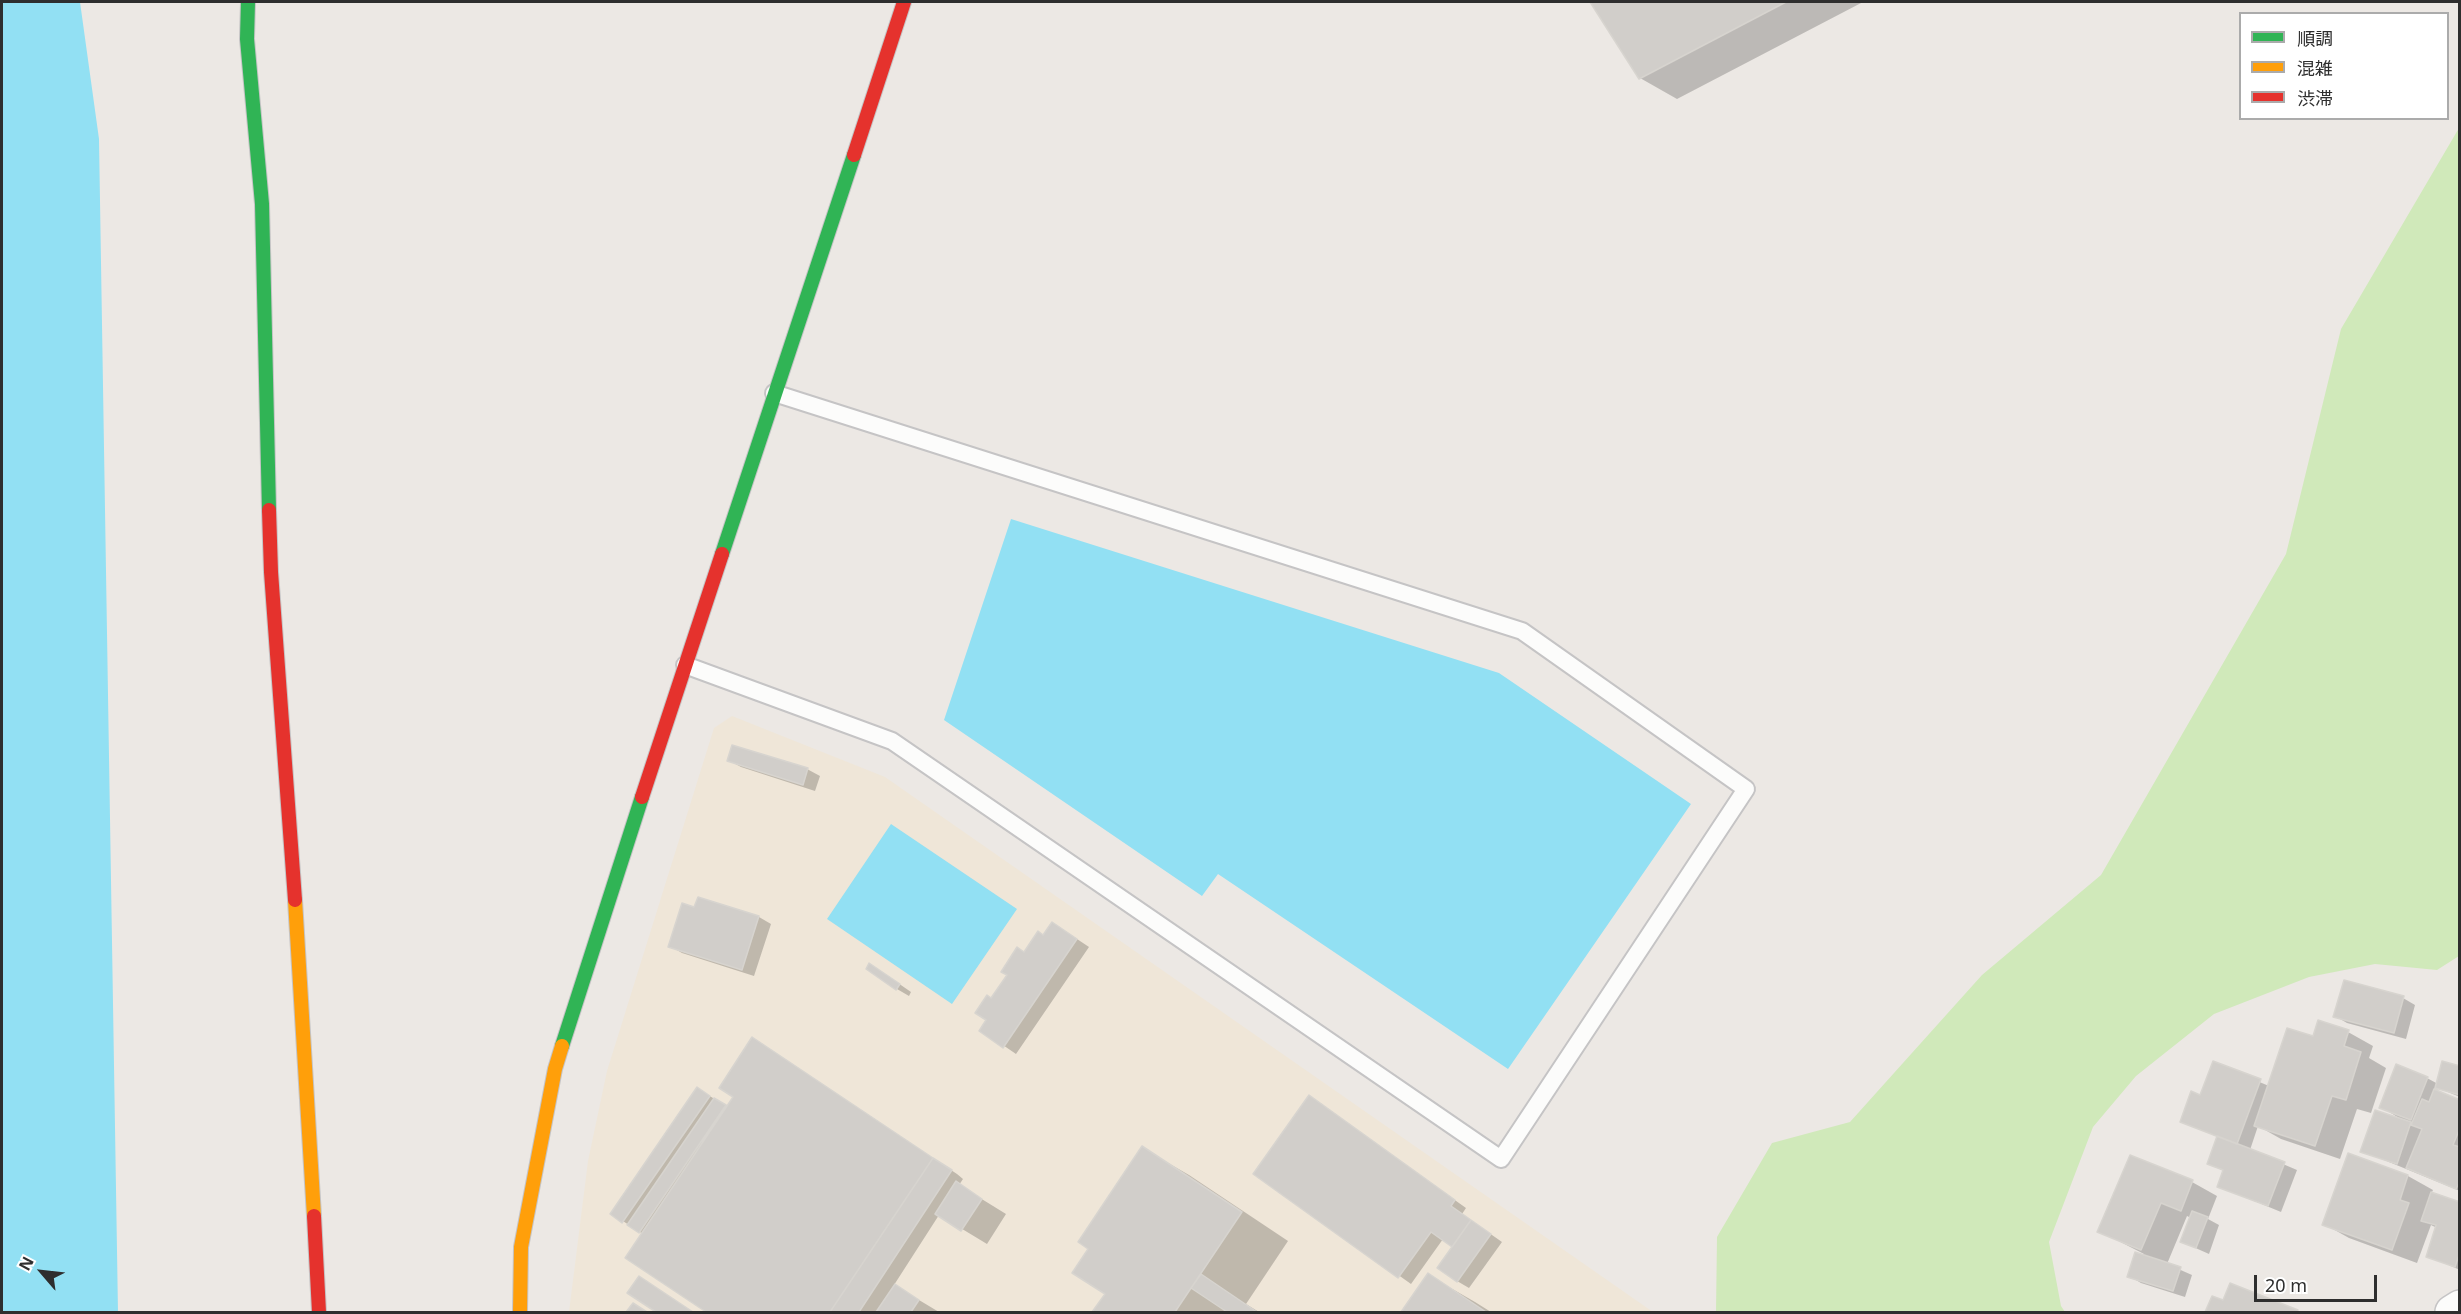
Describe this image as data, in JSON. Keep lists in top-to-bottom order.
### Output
{
  "legend": ["順調", "混雑", "渋滞"],
  "scale_bar": "20 m",
  "north": "top left"
}
